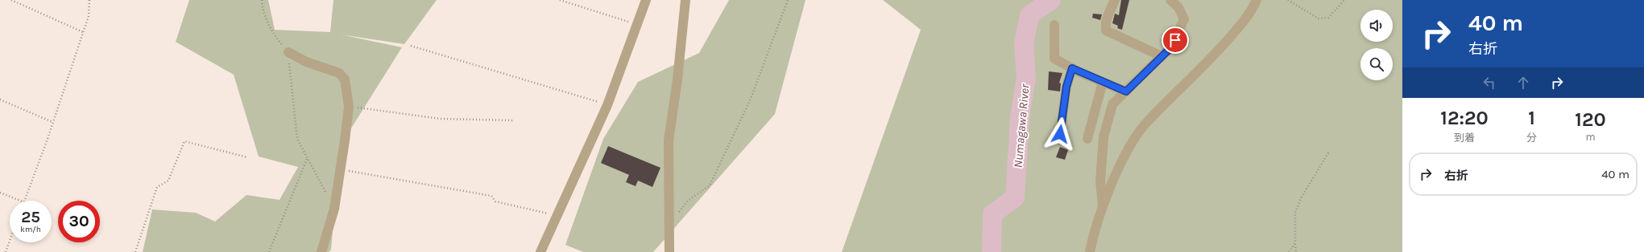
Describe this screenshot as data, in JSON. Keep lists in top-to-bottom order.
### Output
{
  "water": ["Numagawa River"],
  "page": {
    "turn": ["40 m", "右折"],
    "eta": [
      "12:20",
      "到着",
      "1",
      "分",
      "120",
      "m"
    ],
    "list": [
      {
        "name": "右折",
        "value": "40 m"
      }
    ],
    "speed": "25 km/h",
    "limit": "30"
  }
}
